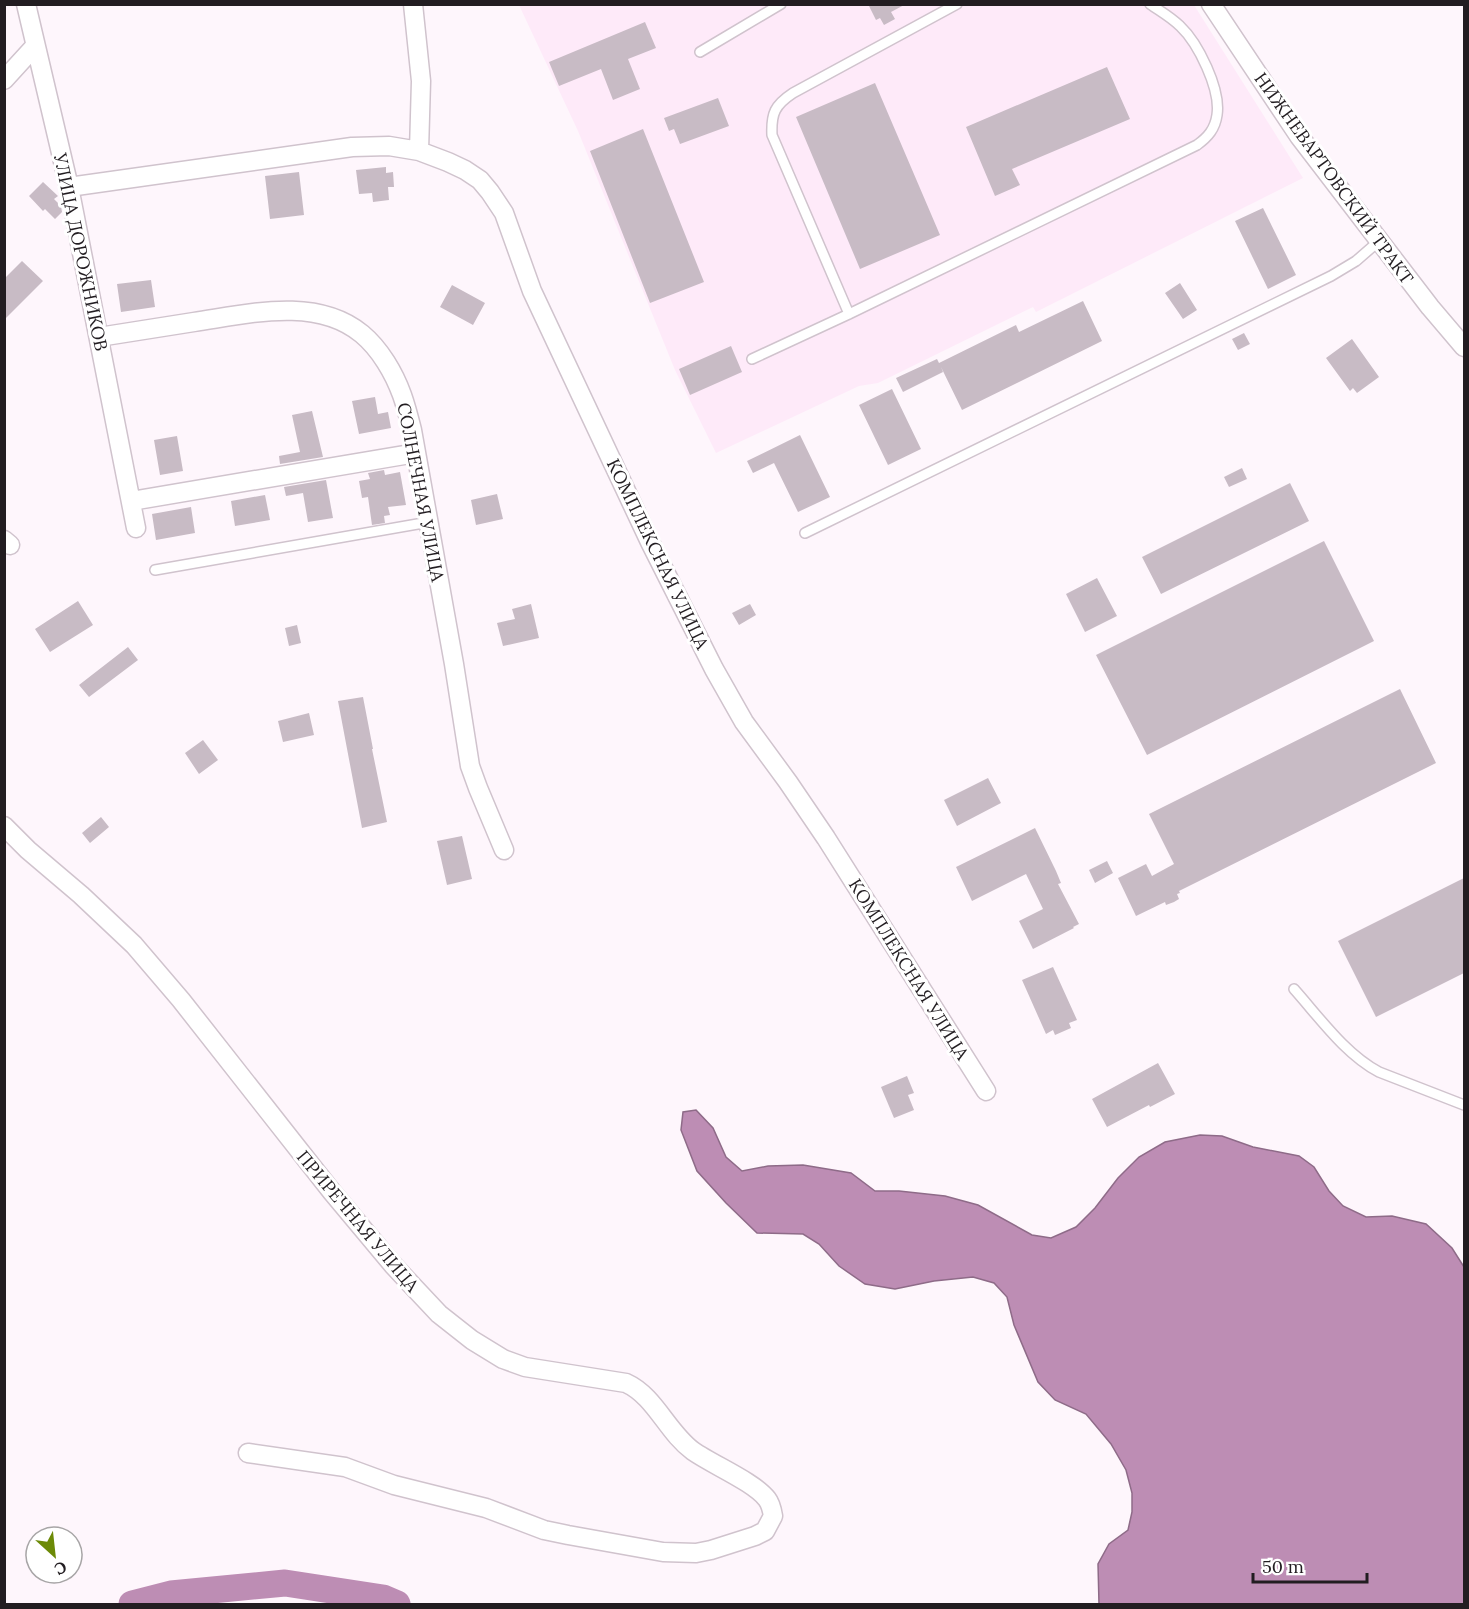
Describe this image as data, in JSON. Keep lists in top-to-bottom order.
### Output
{
  "streets": {
    "street": [
      "НИЖНЕВАРТОВСКИЙ ТРАКТ",
      "УЛИЦА ДОРОЖНИКОВ",
      "СОЛНЕЧНАЯ УЛИЦА",
      "КОМПЛЕКСНАЯ УЛИЦА",
      "ПРИРЕЧНАЯ УЛИЦА"
    ]
  },
  "crossings": [
    ["УЛИЦА ДОРОЖНИКОВ", "СОЛНЕЧНАЯ УЛИЦА"],
    ["УЛИЦА ДОРОЖНИКОВ", "КОМПЛЕКСНАЯ УЛИЦА"]
  ],
  "scale_bar": "50 m",
  "north": "bottom right"
}
